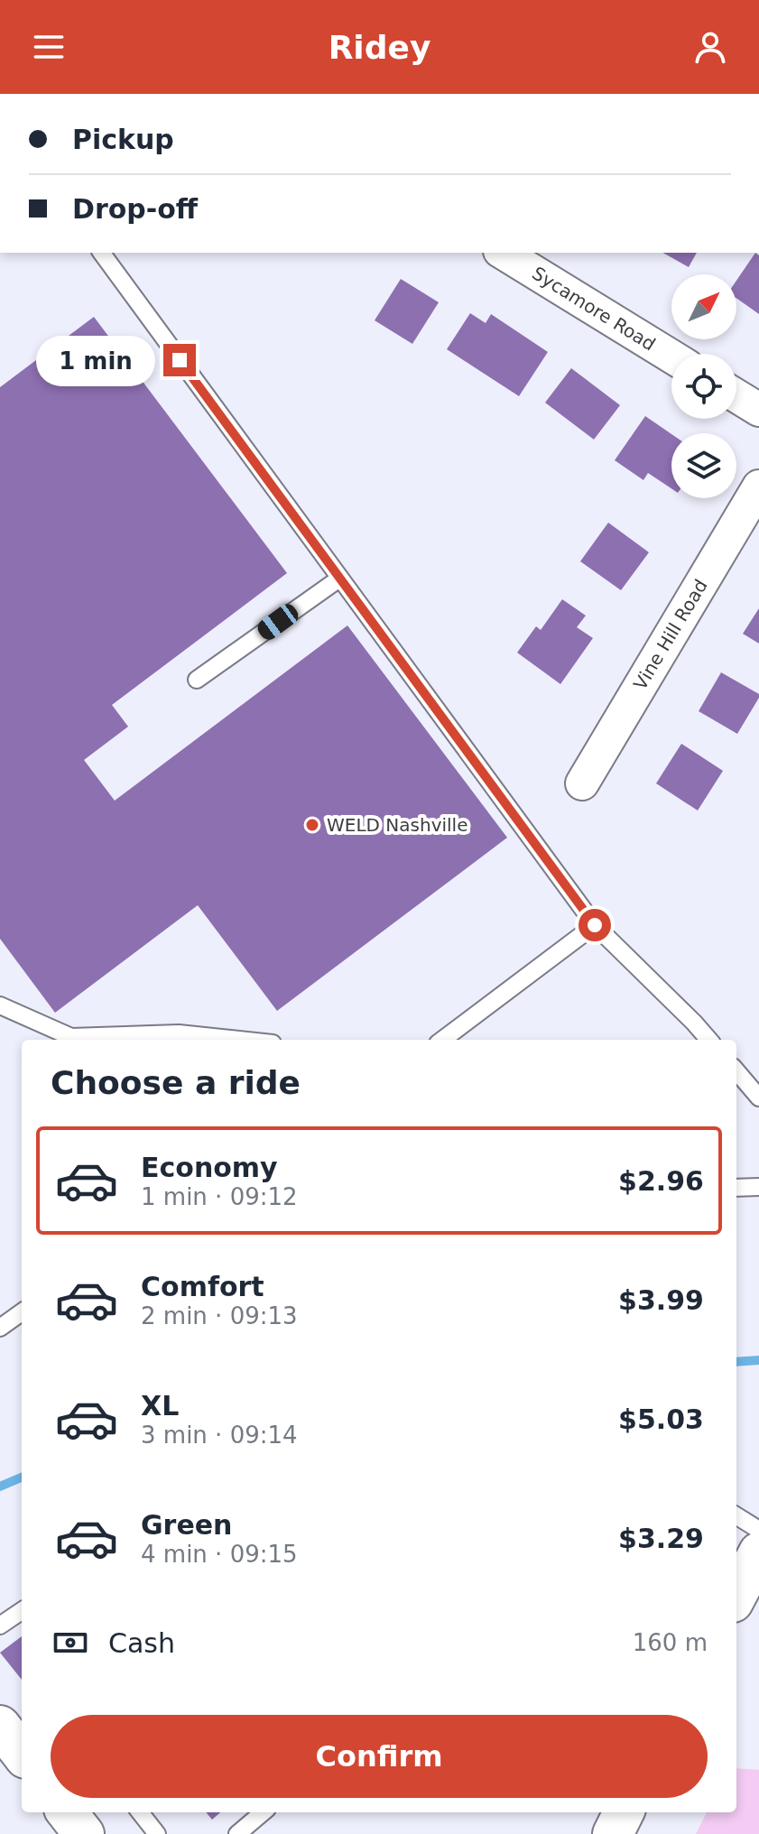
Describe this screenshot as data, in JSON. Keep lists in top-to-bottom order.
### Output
{
  "streets": {
    "street": ["Sycamore Road", "Vine Hill Road"]
  },
  "places": ["WELD Nashville"],
  "north": "top right",
  "page": {
    "header": "Ridey",
    "banner": ["Pickup", "Drop-off"],
    "bubble": "1 min",
    "heading": "Choose a ride",
    "list": [
      {
        "name": "Economy",
        "note": "1 min · 09:12",
        "value": "$2.96"
      },
      {
        "name": "Comfort",
        "note": "2 min · 09:13",
        "value": "$3.99"
      },
      {
        "name": "XL",
        "note": "3 min · 09:14",
        "value": "$5.03"
      },
      {
        "name": "Green",
        "note": "4 min · 09:15",
        "value": "$3.29"
      }
    ],
    "pay": ["Cash", "160 m"],
    "buttons": "Confirm"
  }
}
